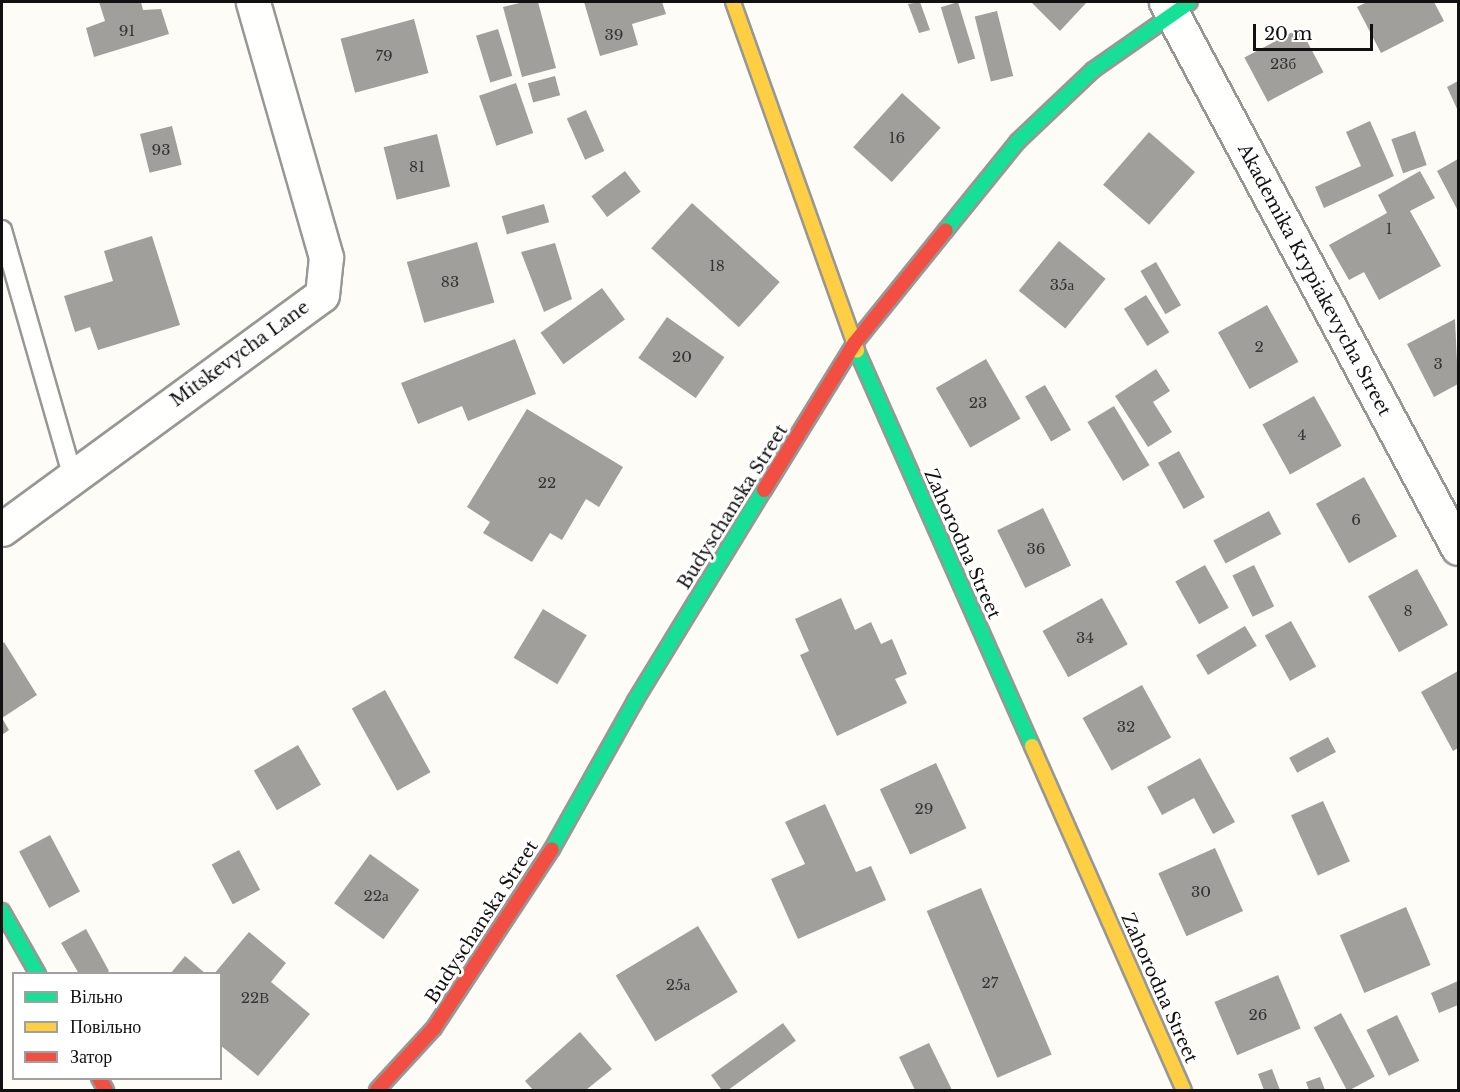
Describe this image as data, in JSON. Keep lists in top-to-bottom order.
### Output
{
  "streets": {
    "street": [
      "Akademika Krypiakevycha Street",
      "Mitskevycha Lane",
      "Budyschanska Street",
      "Zahorodna Street"
    ]
  },
  "crossings": [
    ["Akademika Krypiakevycha Street", "Budyschanska Street"],
    ["Budyschanska Street", "Zahorodna Street"]
  ],
  "house_numbers": [
    "91",
    "39",
    "79",
    "23б",
    "16",
    "93",
    "81",
    "1",
    "18",
    "83",
    "35а",
    "2",
    "20",
    "3",
    "23",
    "4",
    "22",
    "6",
    "36",
    "8",
    "34",
    "32",
    "29",
    "30",
    "22а",
    "27",
    "25а",
    "22В",
    "26"
  ],
  "legend": ["Вільно", "Повільно", "Затор"],
  "scale_bar": "20 m"
}
